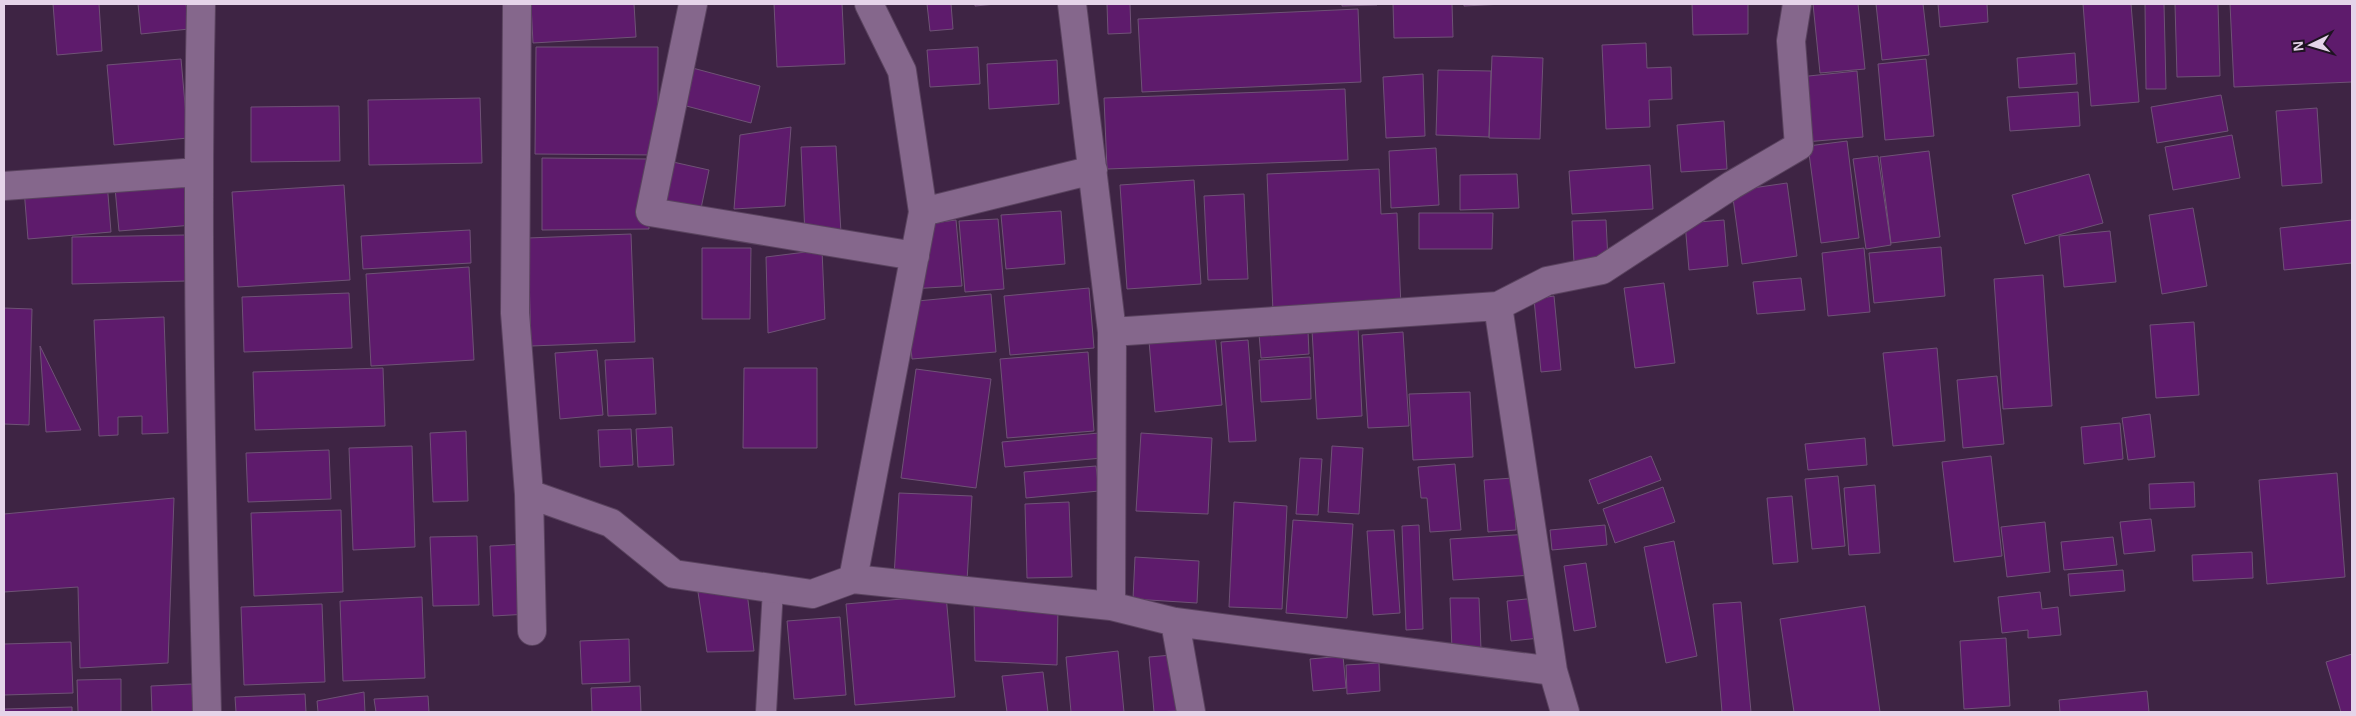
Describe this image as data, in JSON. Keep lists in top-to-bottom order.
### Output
{
  "north": "left"
}
